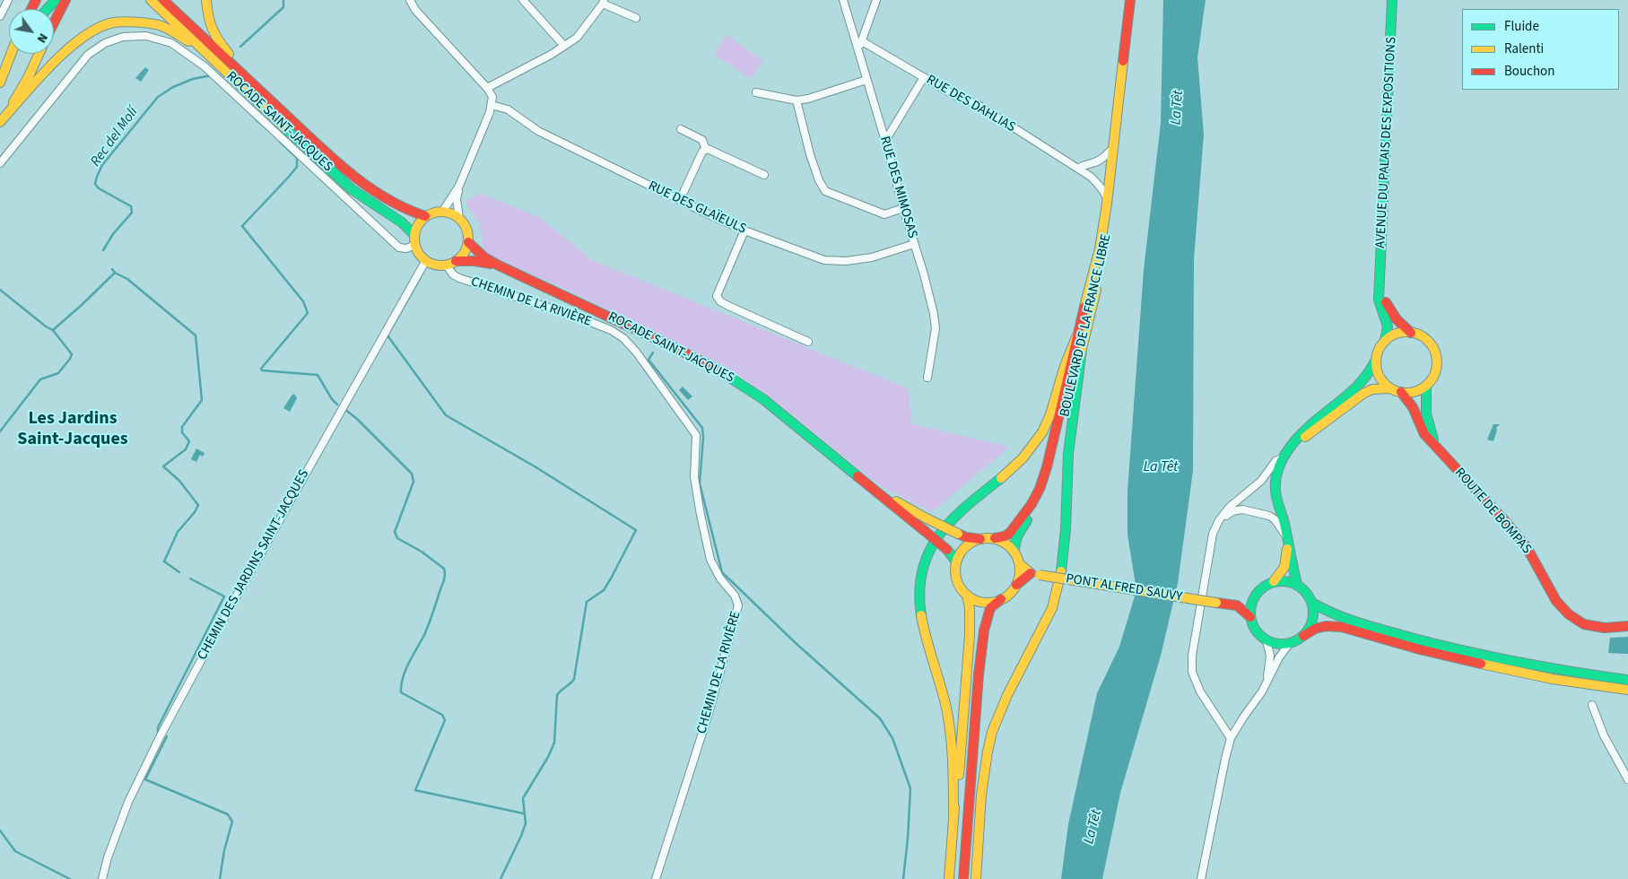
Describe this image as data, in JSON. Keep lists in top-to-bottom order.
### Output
{
  "streets": {
    "main road": [
      "ROCADE SAINT-JACQUES",
      "AVENUE DU PALAIS DES EXPOSITIONS",
      "BOULEVARD DE LA FRANCE LIBRE",
      "ROUTE DE BOMPAS",
      "PONT ALFRED SAUVY"
    ],
    "street": [
      "RUE DES DAHLIAS",
      "RUE DES MIMOSAS",
      "RUE DES GLAÏEULS",
      "CHEMIN DE LA RIVIÈRE",
      "CHEMIN DES JARDINS SAINT-JACQUES"
    ]
  },
  "crossings": [
    ["RUE DES DAHLIAS", "BOULEVARD DE LA FRANCE LIBRE"],
    ["ROCADE SAINT-JACQUES", "CHEMIN DE LA RIVIÈRE"],
    ["ROCADE SAINT-JACQUES", "CHEMIN DES JARDINS SAINT-JACQUES"],
    ["AVENUE DU PALAIS DES EXPOSITIONS", "ROUTE DE BOMPAS"],
    ["RUE DES MIMOSAS", "RUE DES GLAÏEULS"],
    ["CHEMIN DE LA RIVIÈRE", "CHEMIN DES JARDINS SAINT-JACQUES"]
  ],
  "districts": ["Les Jardins Saint-Jacques"],
  "water": ["La Têt", "Rec del Molí"],
  "legend": ["Fluide", "Ralenti", "Bouchon"],
  "north": "bottom right"
}
